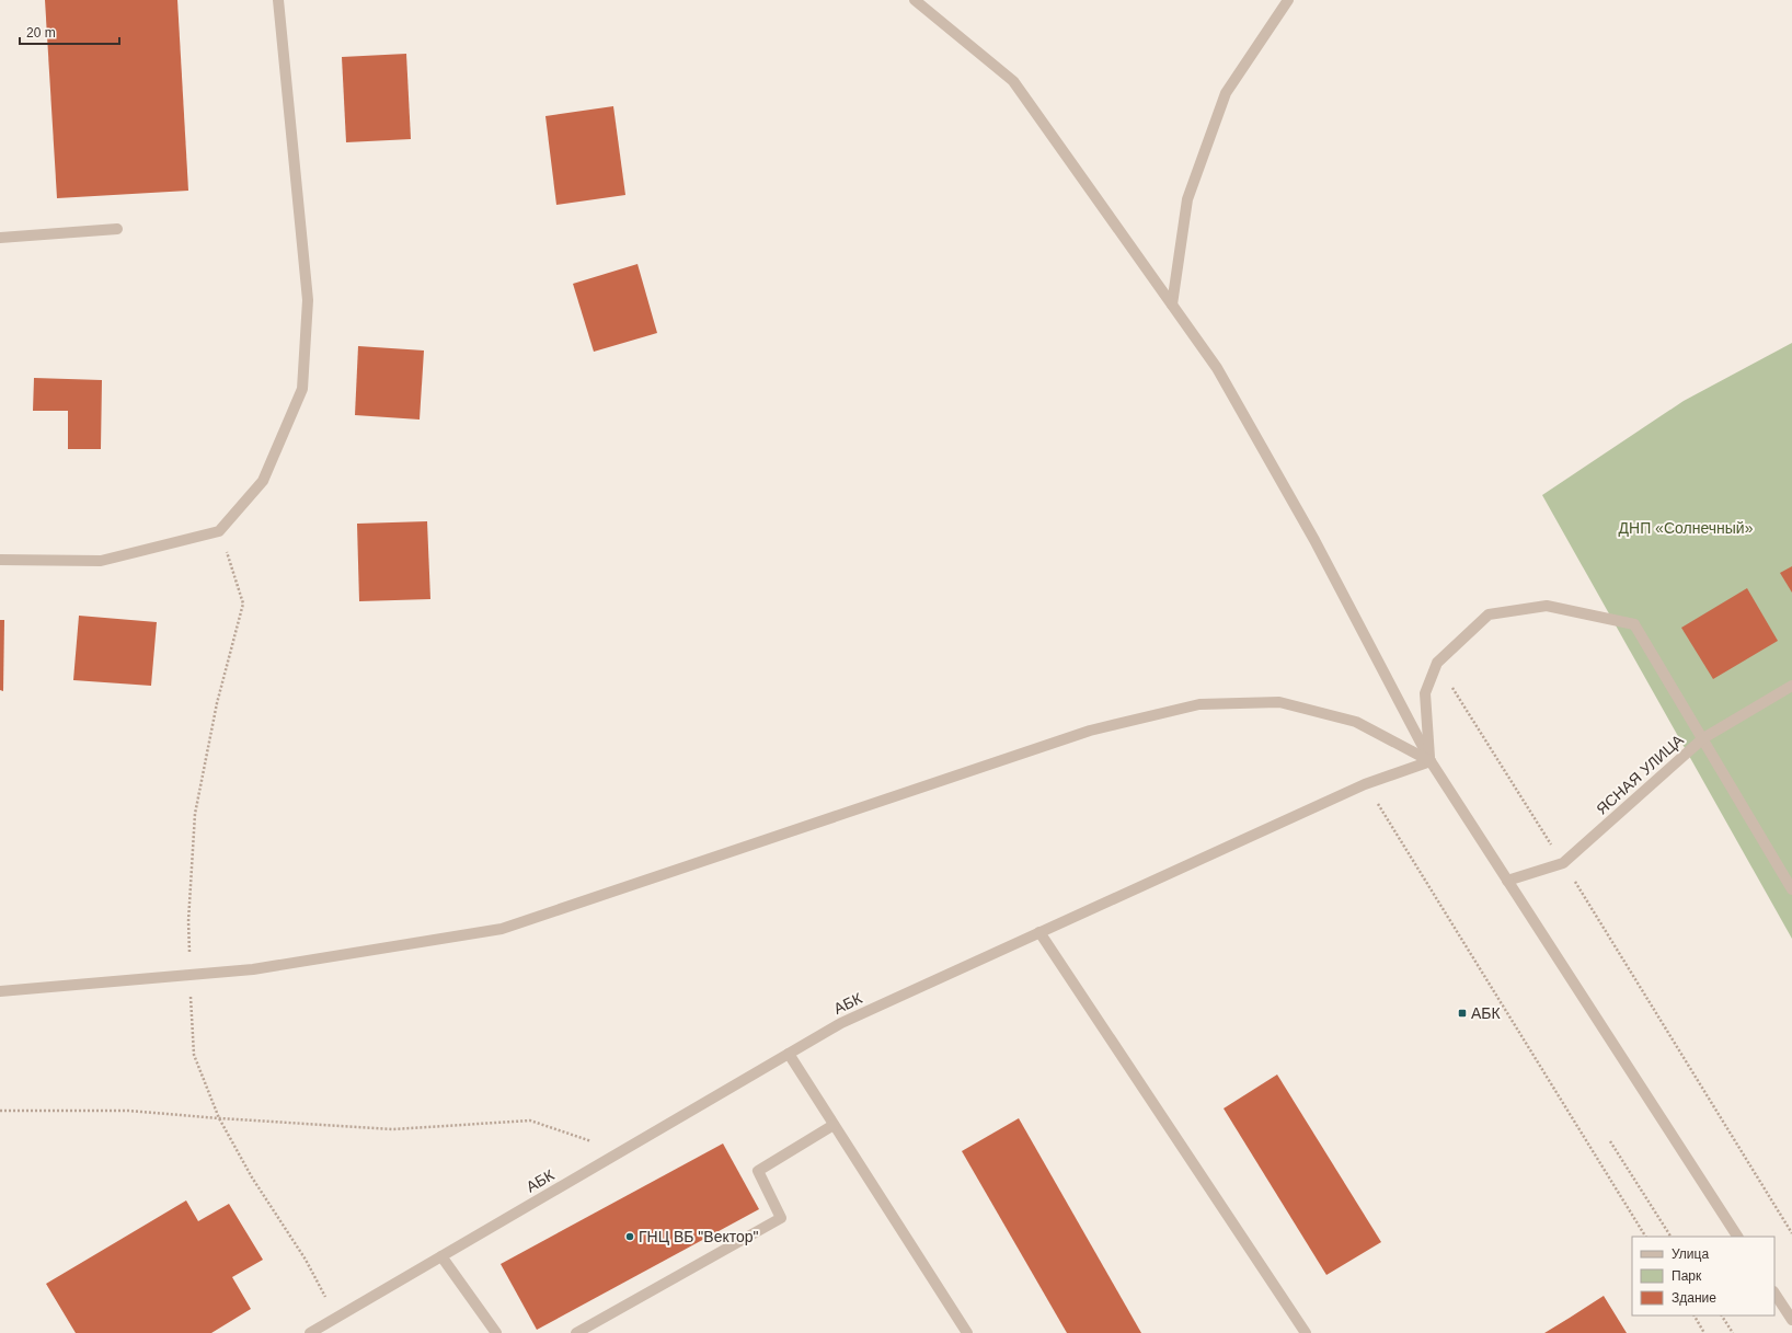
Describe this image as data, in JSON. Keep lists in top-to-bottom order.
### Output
{
  "streets": {
    "street": ["ЯСНАЯ УЛИЦА", "АБК"]
  },
  "parks": ["ДНП «Солнечный»"],
  "places": {
    "transit": ["АБК"],
    "other": ["ГНЦ ВБ \"Вектор\""]
  },
  "legend": ["Улица", "Парк", "Здание"],
  "scale_bar": "20 m"
}
